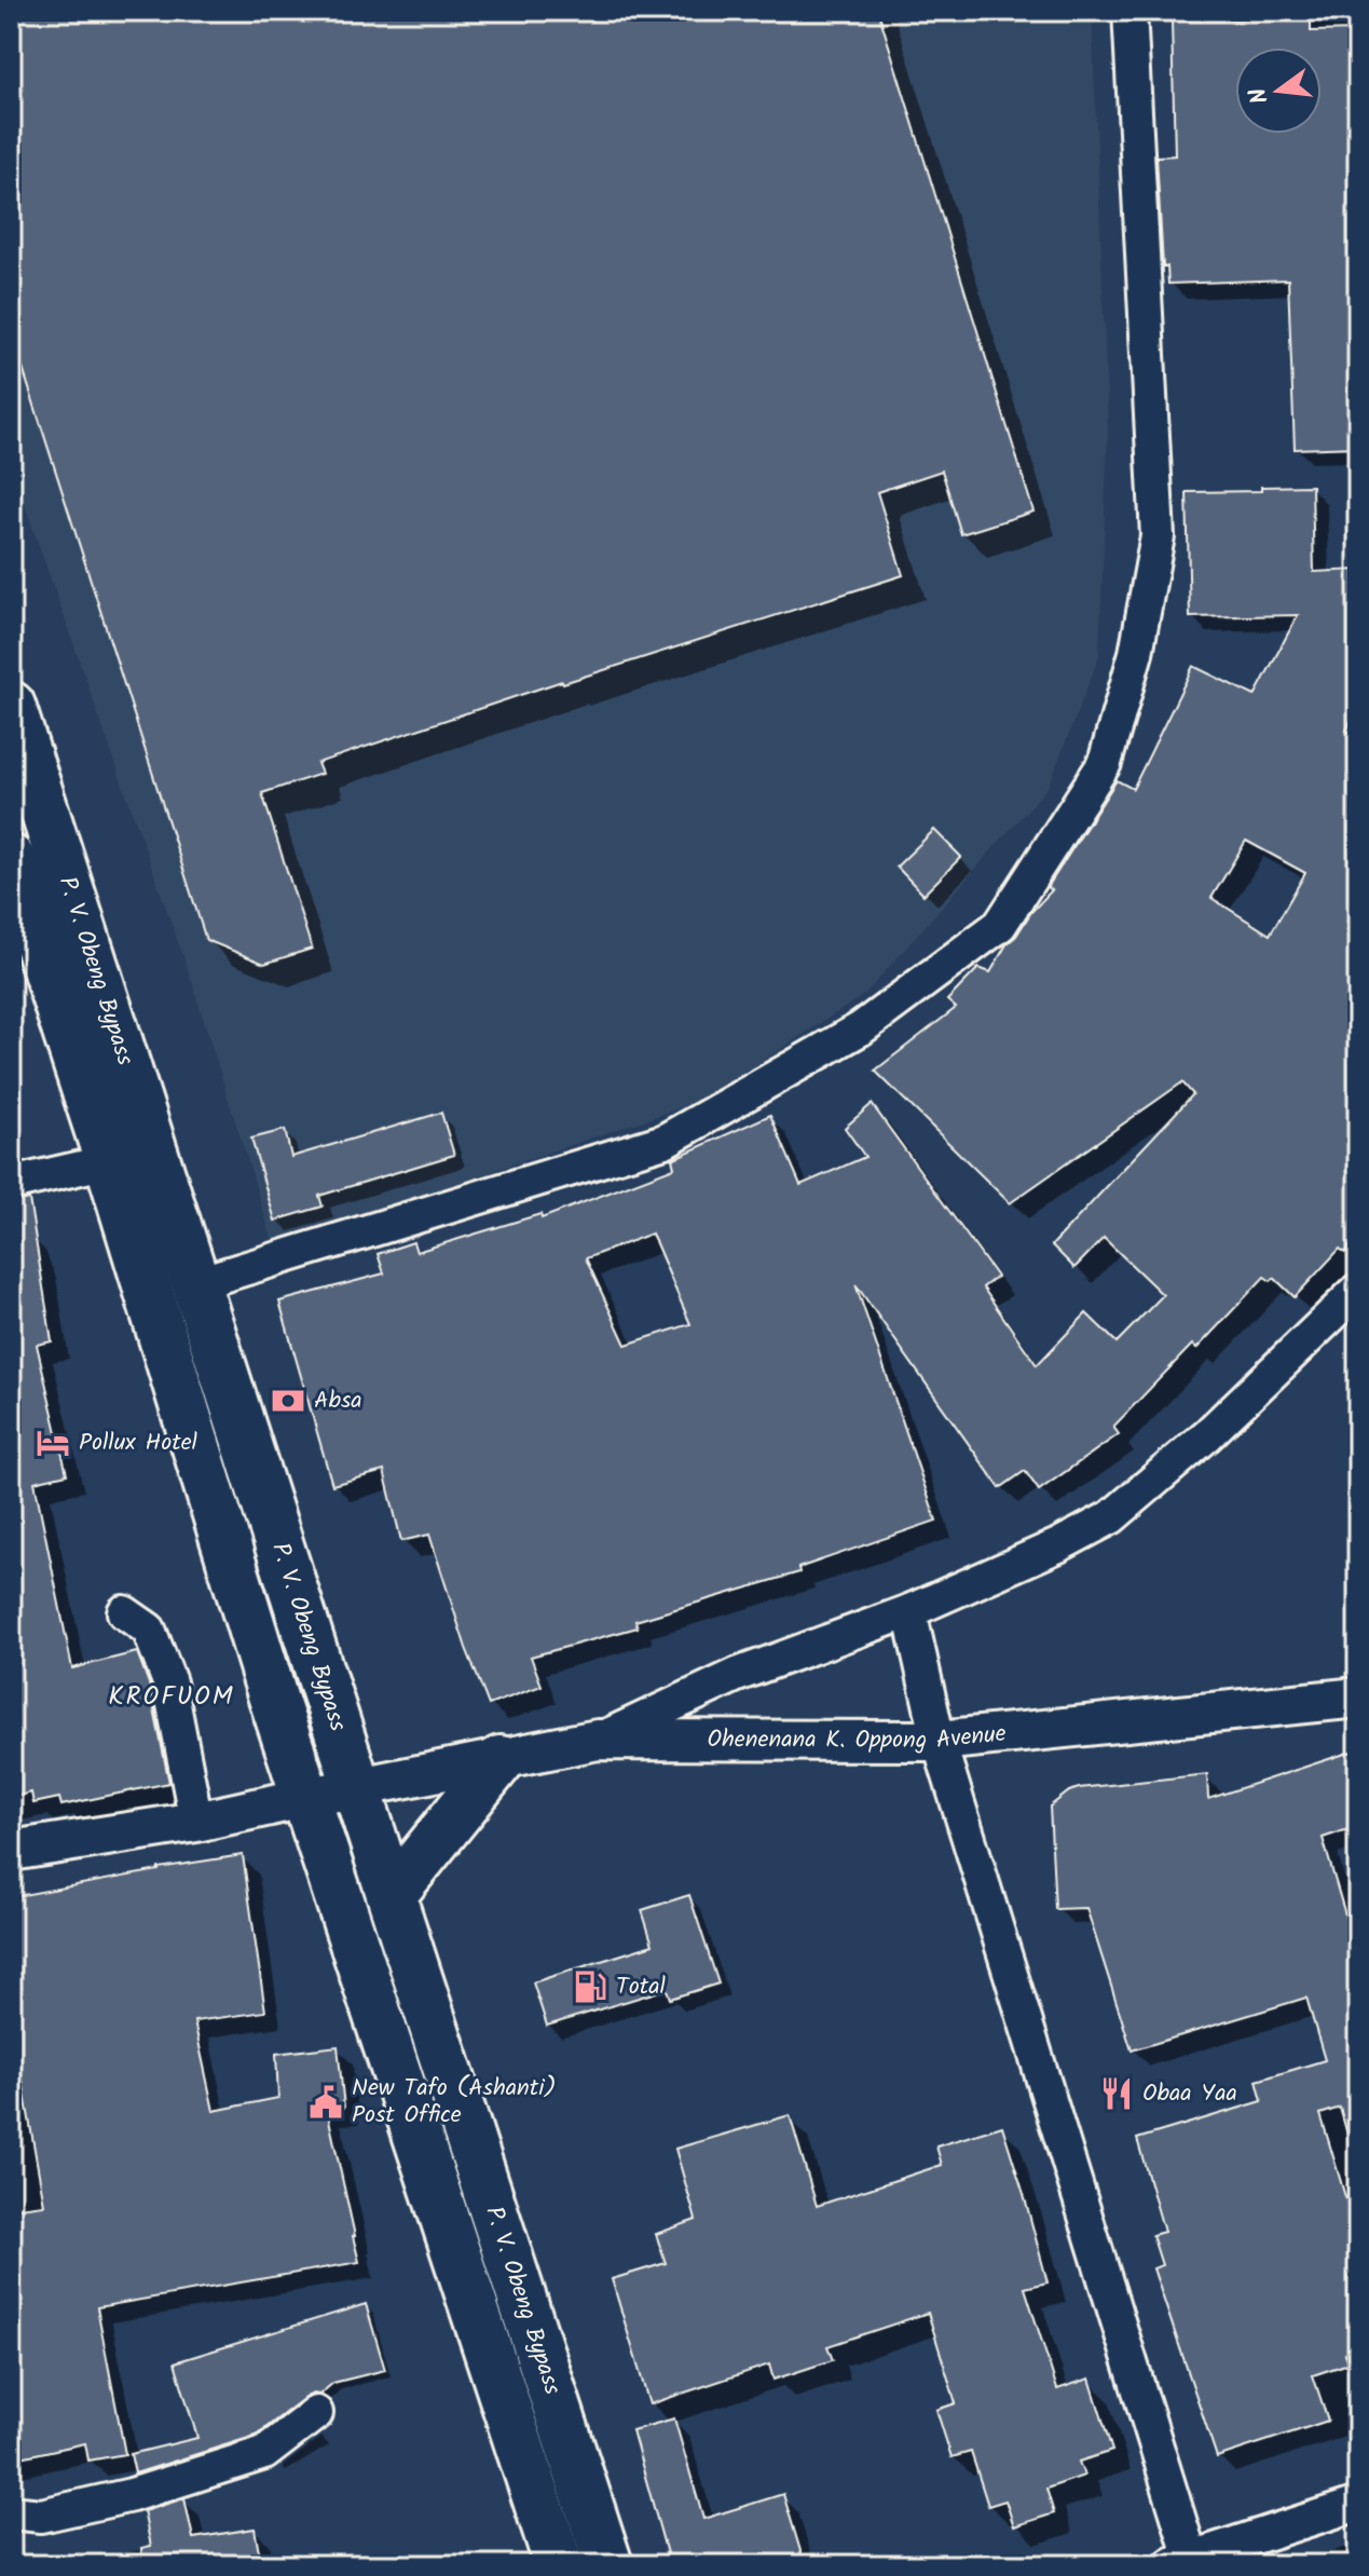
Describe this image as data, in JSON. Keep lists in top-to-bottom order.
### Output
{
  "streets": {
    "highway": ["P. V. Obeng Bypass"],
    "street": ["Ohenenana K. Oppong Avenue"]
  },
  "crossings": [
    ["P. V. Obeng Bypass", "Ohenenana K. Oppong Avenue"]
  ],
  "districts": ["KROFUOM"],
  "places": {
    "bank": ["Absa"],
    "hotel": ["Pollux Hotel"],
    "fuel station": ["Total"],
    "restaurant": ["Obaa Yaa"],
    "public building": ["New Tafo (Ashanti) Post Office"]
  },
  "north": "left"
}
